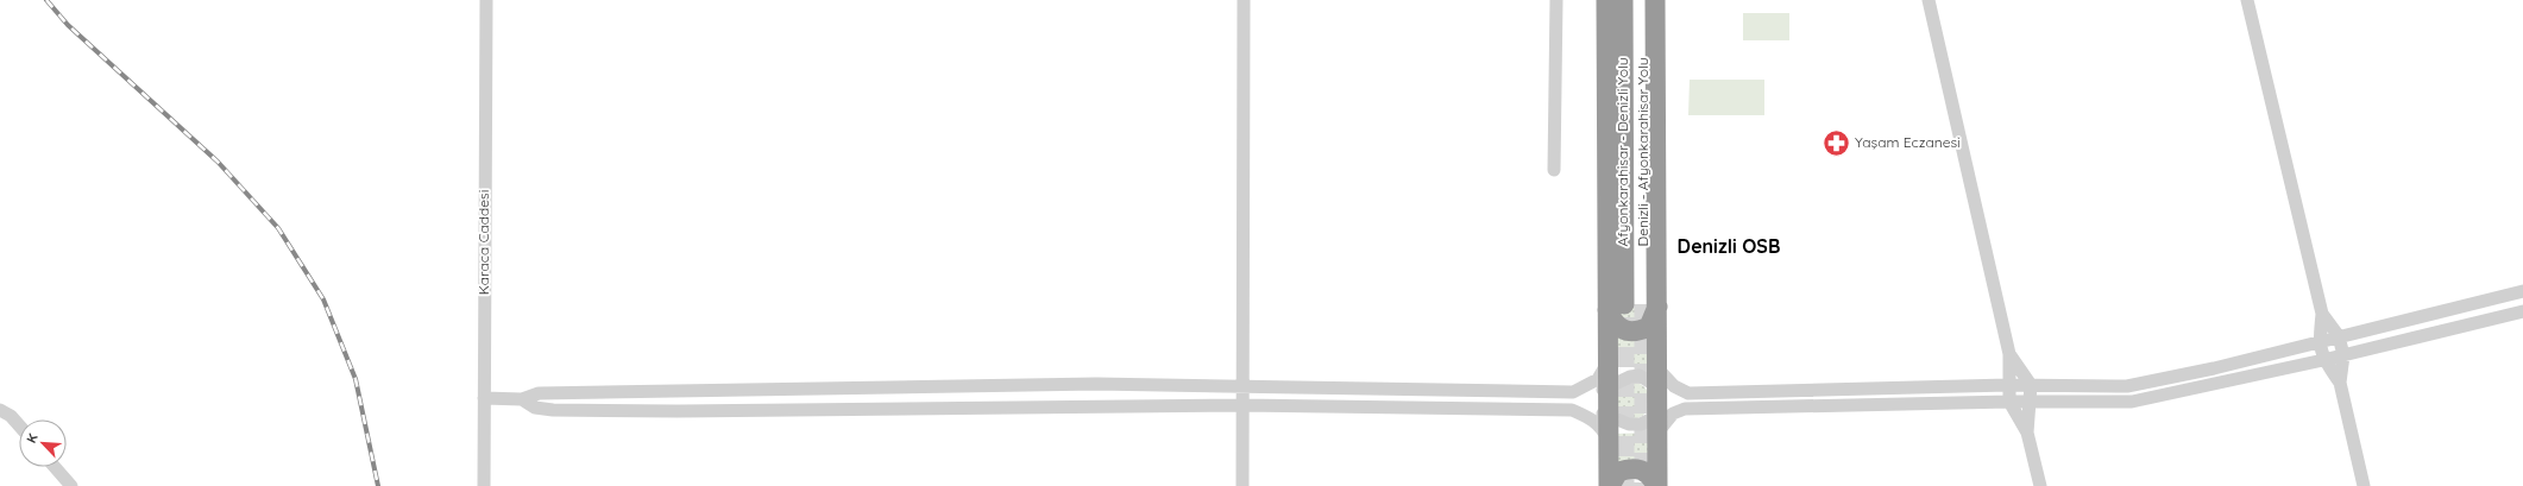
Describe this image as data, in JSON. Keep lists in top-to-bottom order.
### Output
{
  "streets": {
    "highway": ["Afyonkarahisar - Denizli Yolu", "Denizli - Afyonkarahisar Yolu"],
    "street": ["Karaca Caddesi"]
  },
  "crossings": [
    ["Afyonkarahisar - Denizli Yolu", "Denizli - Afyonkarahisar Yolu"]
  ],
  "districts": ["Denizli OSB"],
  "places": {
    "pharmacy": ["Yaşam Eczanesi"]
  },
  "north": "top left"
}
